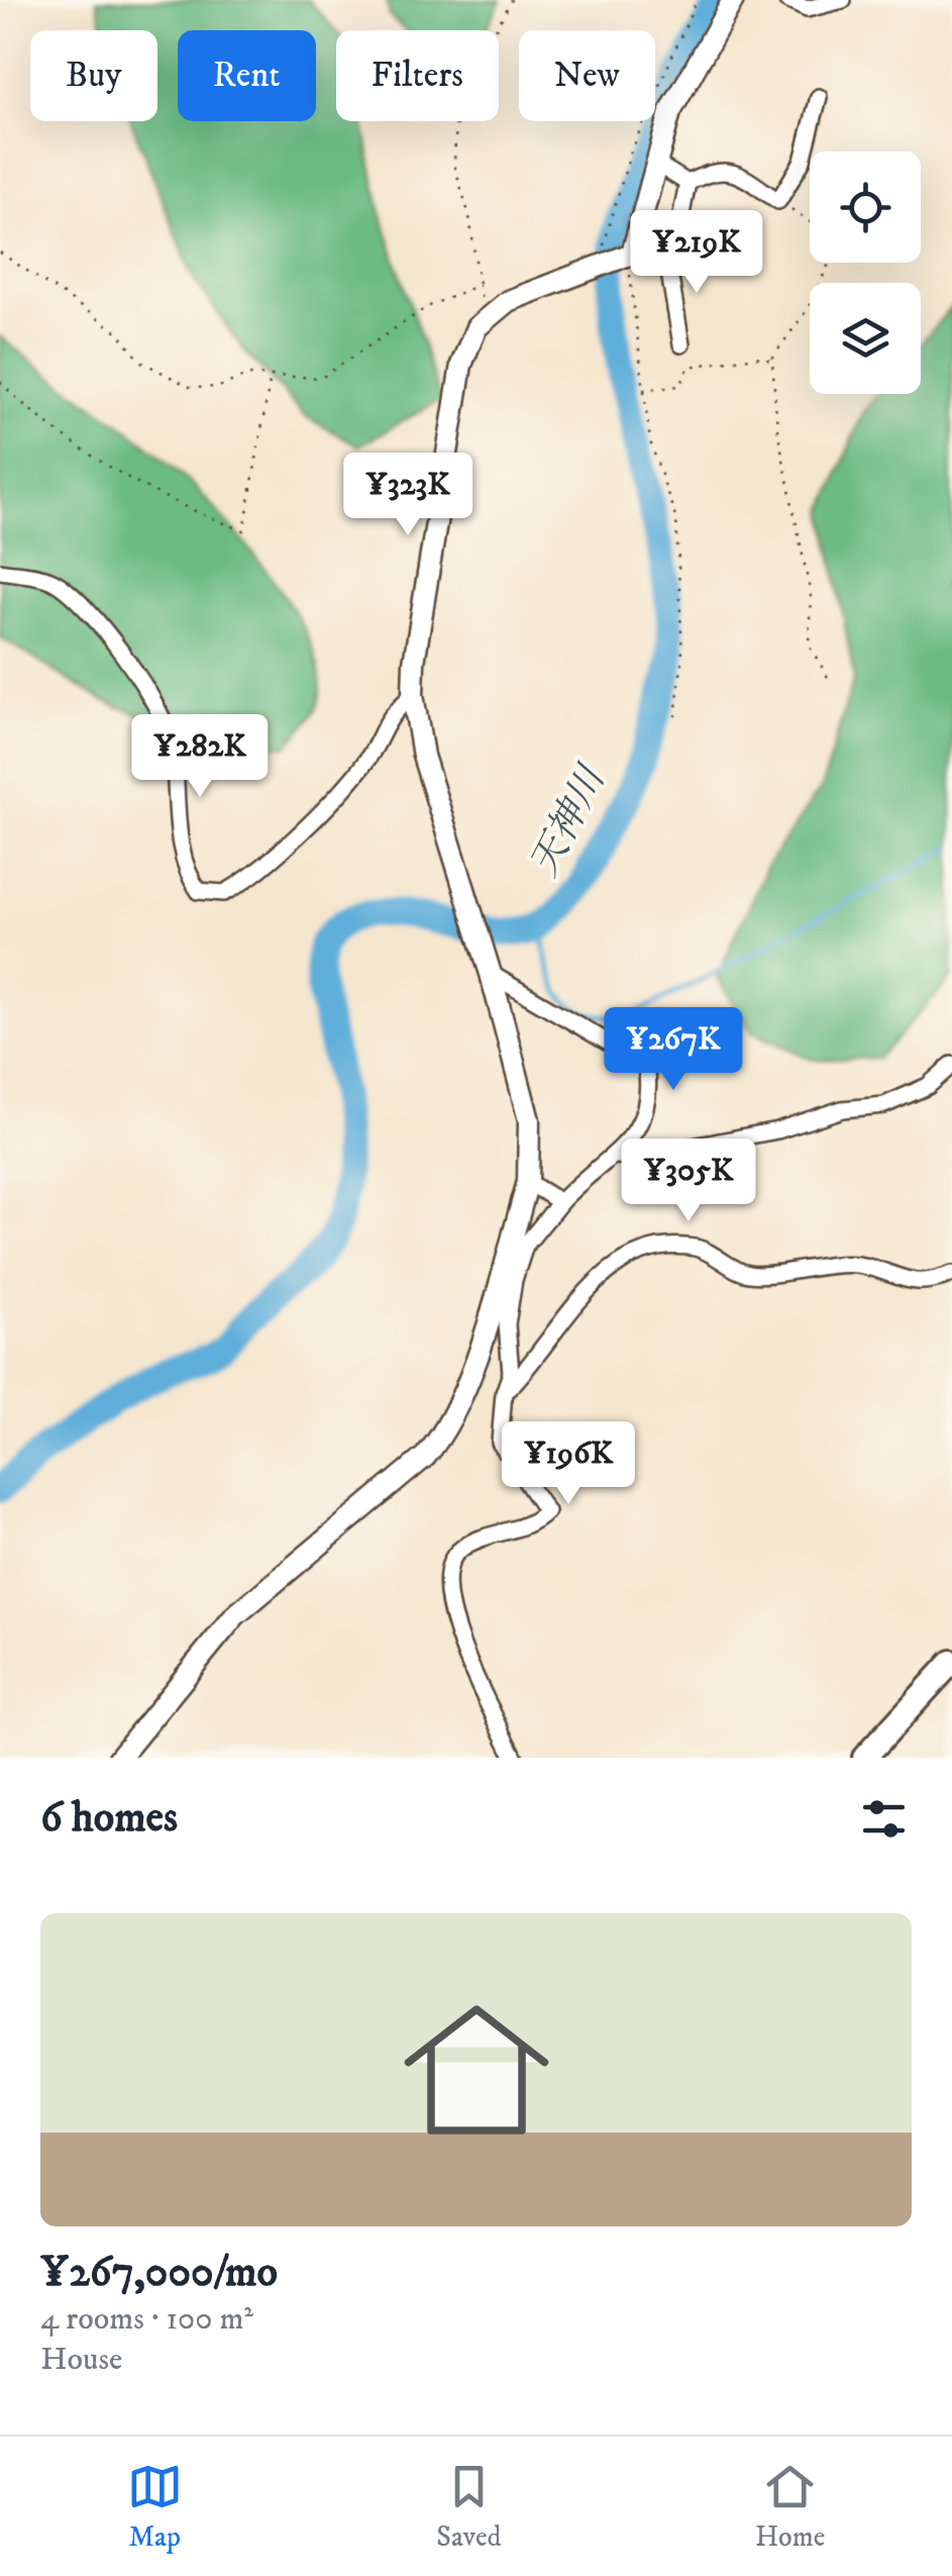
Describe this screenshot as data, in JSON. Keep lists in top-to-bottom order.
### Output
{
  "water": ["天神川"],
  "page": {
    "chip": [
      "Buy",
      "Rent",
      "Filters",
      "New"
    ],
    "price": [
      "¥219K",
      "¥323K",
      "¥282K",
      "¥267K",
      "¥305K",
      "¥196K"
    ],
    "heading": "6 homes",
    "list": [
      {
        "name": "¥267,000/mo",
        "note": "4 rooms · 100 m² · House"
      }
    ],
    "tabs": ["Map", "Saved", "Home"]
  }
}
